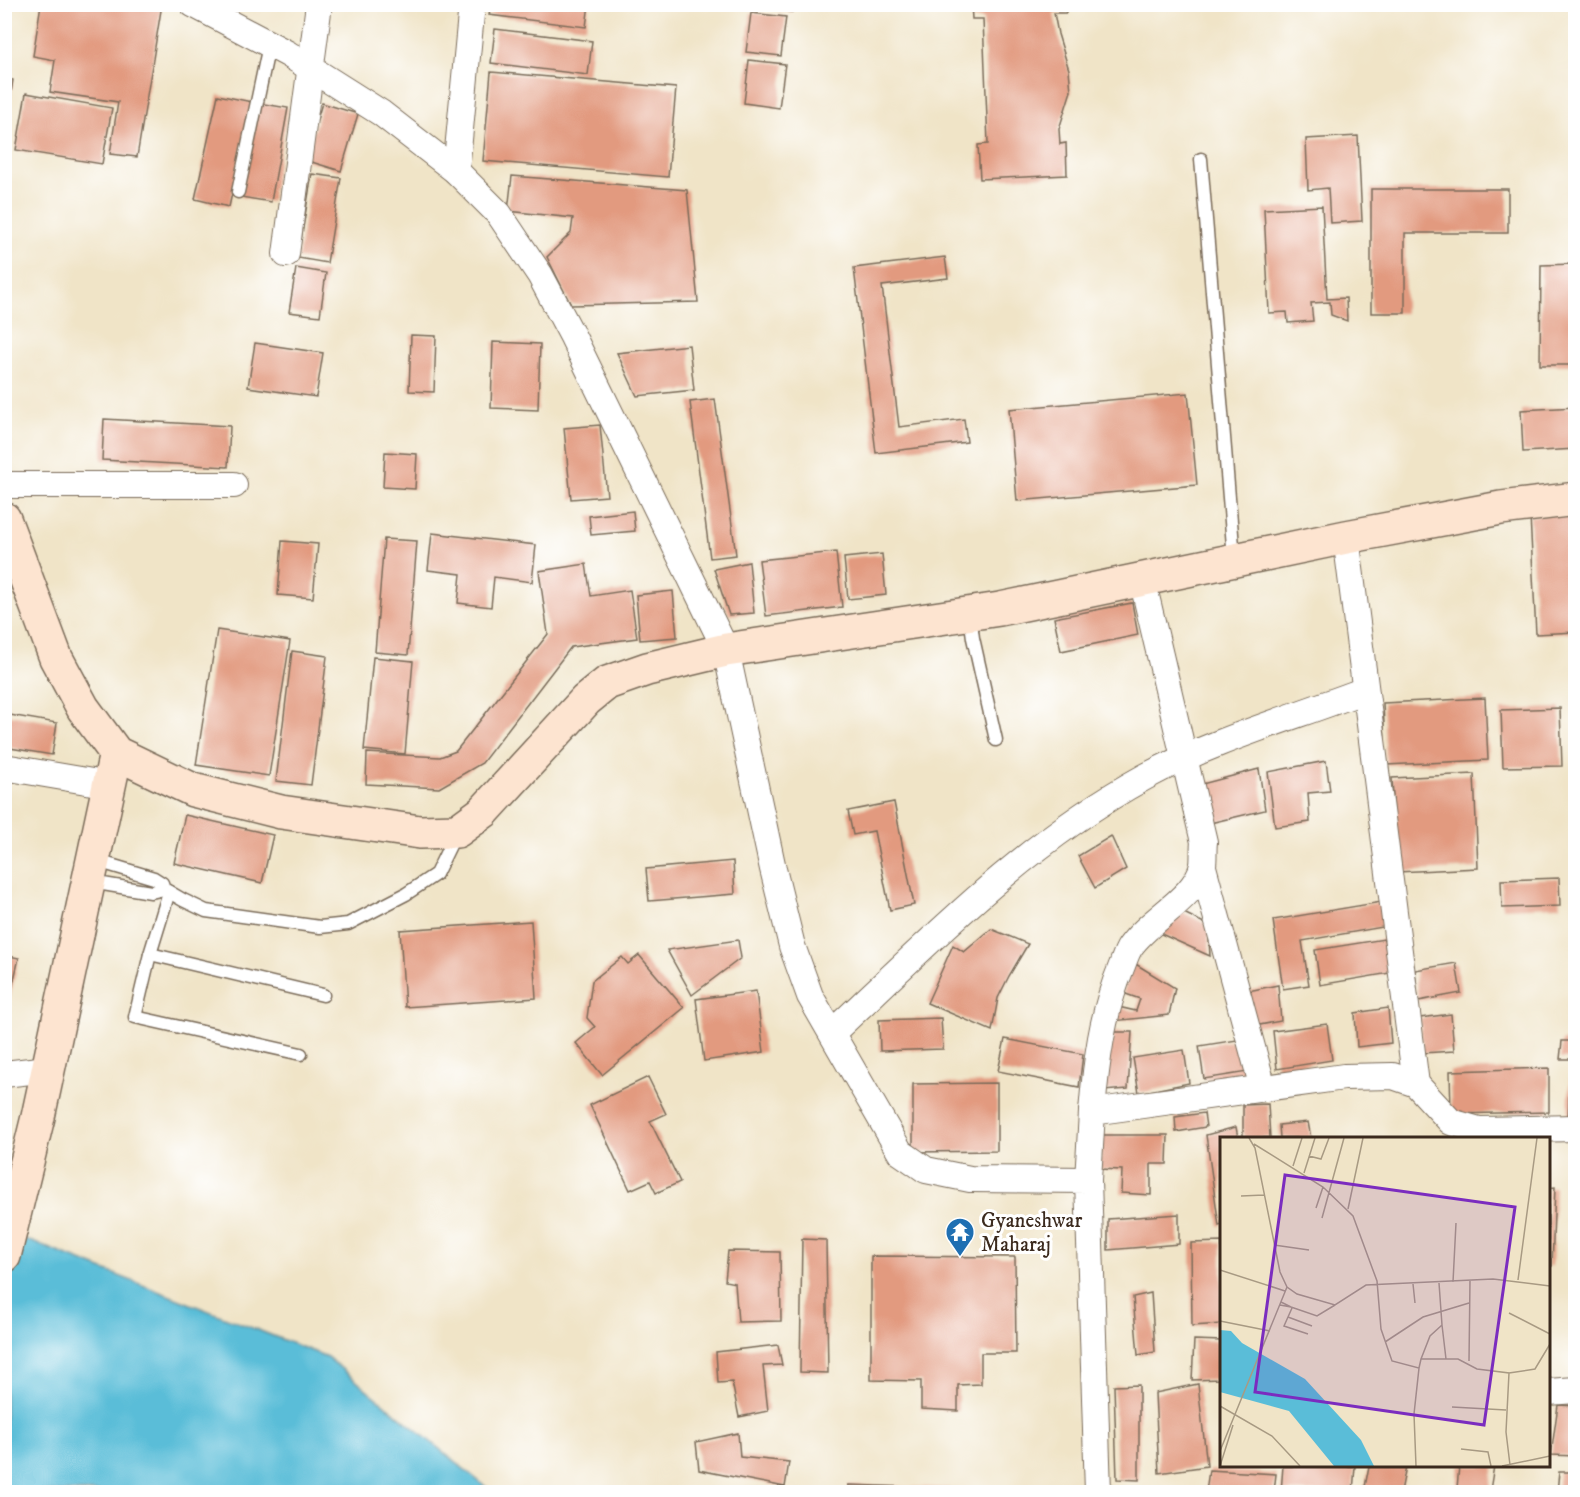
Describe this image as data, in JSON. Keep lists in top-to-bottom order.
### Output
{
  "places": {
    "temple": ["Gyaneshwar Maharaj"]
  }
}
